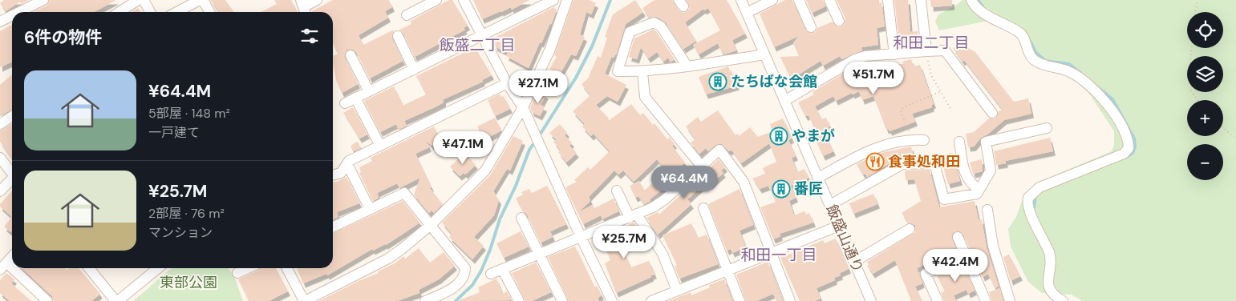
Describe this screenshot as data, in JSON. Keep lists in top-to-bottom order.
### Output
{
  "streets": {
    "street": ["飯盛山通り"]
  },
  "districts": ["和田二丁目", "飯盛二丁目", "和田一丁目"],
  "parks": ["東部公園"],
  "places": {
    "building": ["たちばな会館", "やまが", "番匠"],
    "restaurant": ["食事処和田"]
  },
  "page": {
    "map_buttons": ["+", "−"],
    "heading": "6件の物件",
    "list": [
      {
        "name": "¥64.4M",
        "note": "5部屋 · 148 m² · 一戸建て"
      },
      {
        "name": "¥25.7M",
        "note": "2部屋 · 76 m² · マンション"
      }
    ],
    "price": [
      "¥51.7M",
      "¥27.1M",
      "¥47.1M",
      "¥64.4M",
      "¥25.7M",
      "¥42.4M"
    ]
  }
}
